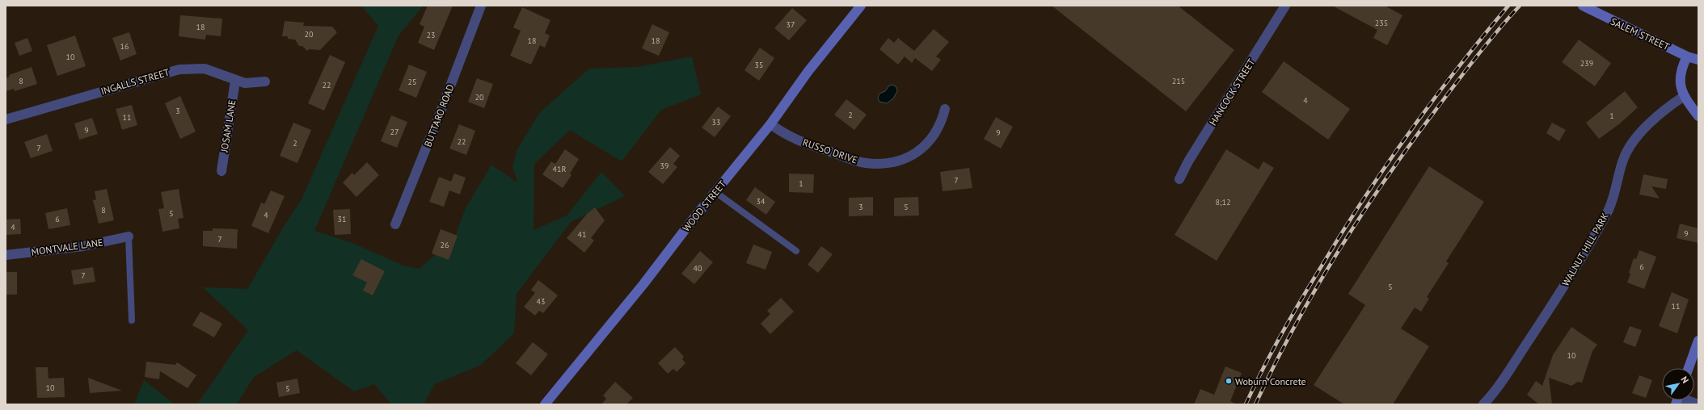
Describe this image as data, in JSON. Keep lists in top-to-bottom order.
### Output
{
  "streets": {
    "street": [
      "SALEM STREET",
      "INGALLS STREET",
      "HANCOCK STREET",
      "BUTTARO ROAD",
      "JOSAM LANE",
      "RUSSO DRIVE",
      "WOOD STREET",
      "MONTVALE LANE",
      "WALNUT HILL PARK"
    ]
  },
  "crossings": [
    ["INGALLS STREET", "JOSAM LANE"],
    ["RUSSO DRIVE", "WOOD STREET"]
  ],
  "places": ["Woburn Concrete"],
  "house_numbers": [
    "235",
    "37",
    "18",
    "20",
    "23",
    "18",
    "18",
    "16",
    "10",
    "239",
    "35",
    "8",
    "215",
    "25",
    "22",
    "20",
    "4",
    "3",
    "2",
    "1",
    "11",
    "33",
    "9",
    "27",
    "9",
    "22",
    "2",
    "7",
    "39",
    "41R",
    "7",
    "1",
    "34",
    "8;12",
    "3",
    "5",
    "8",
    "5",
    "4",
    "6",
    "31",
    "4",
    "9",
    "41",
    "7",
    "26",
    "6",
    "40",
    "7",
    "5",
    "43",
    "11",
    "10",
    "10",
    "5"
  ],
  "north": "top right"
}
